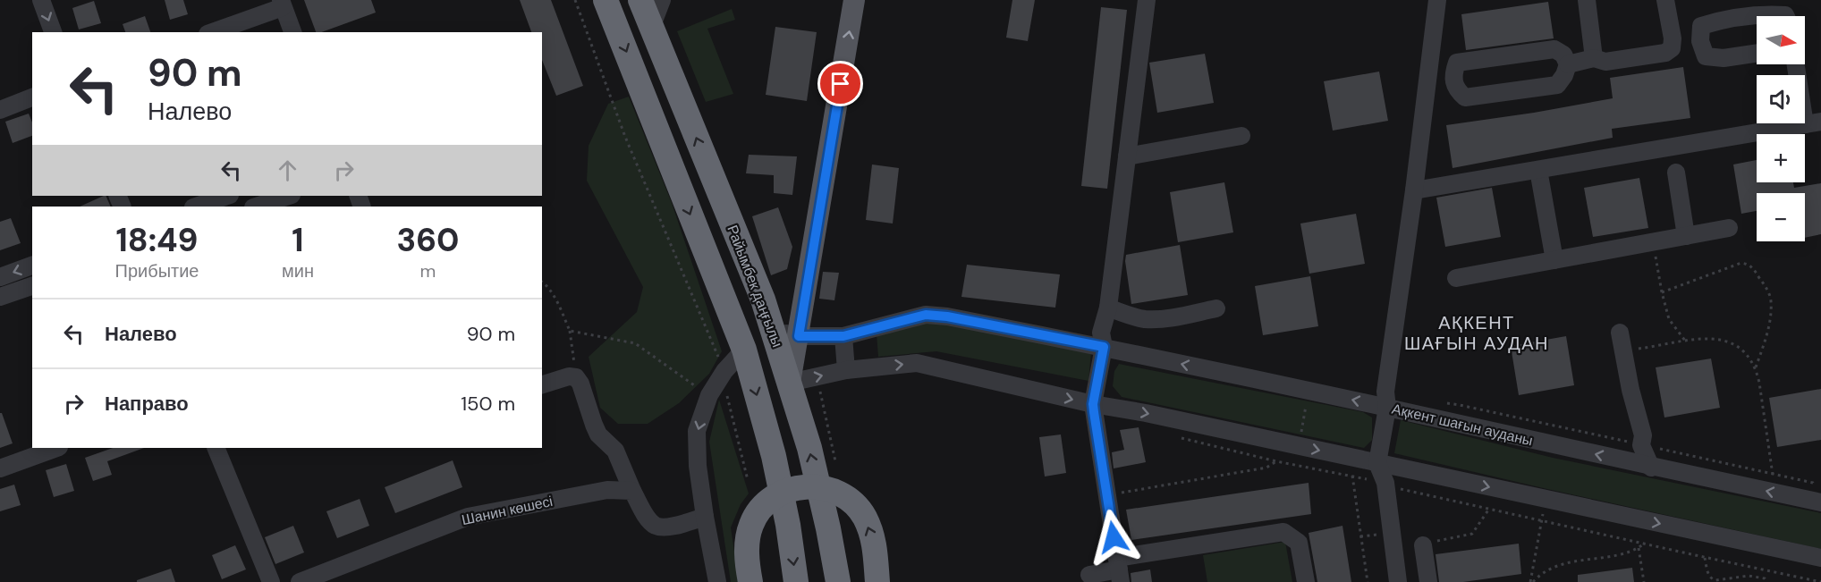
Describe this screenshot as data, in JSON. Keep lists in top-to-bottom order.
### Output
{
  "streets": {
    "highway": ["Райымбек даңғылы"],
    "street": ["Ақкент шағын ауданы", "Шанин көшесі"]
  },
  "crossings": [
    ["Райымбек даңғылы", "Ақкент шағын ауданы"]
  ],
  "districts": ["АҚКЕНТ ШАҒЫН АУДАН"],
  "north": "right",
  "page": {
    "map_buttons": ["+", "−"],
    "turn": ["90 m", "Налево"],
    "eta": [
      "18:49",
      "Прибытие",
      "1",
      "мин",
      "360",
      "m"
    ],
    "list": [
      {
        "name": "Налево",
        "value": "90 m"
      },
      {
        "name": "Направо",
        "value": "150 m"
      }
    ]
  }
}
